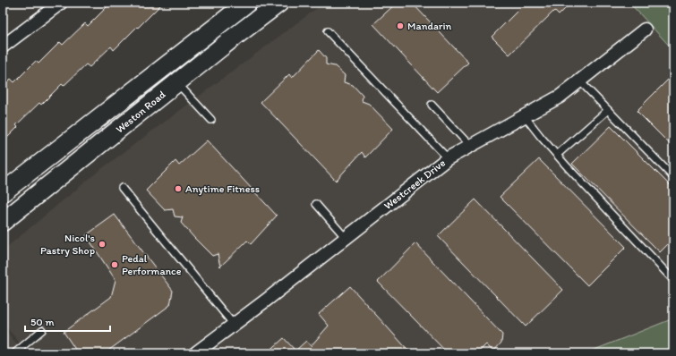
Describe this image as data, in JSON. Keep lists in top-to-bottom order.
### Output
{
  "streets": {
    "main road": ["Weston Road"],
    "street": ["Westcreek Drive"]
  },
  "places": [
    "Mandarin",
    "Anytime Fitness",
    "Nicol's Pastry Shop",
    "Pedal Performance"
  ],
  "scale_bar": "50 m"
}
